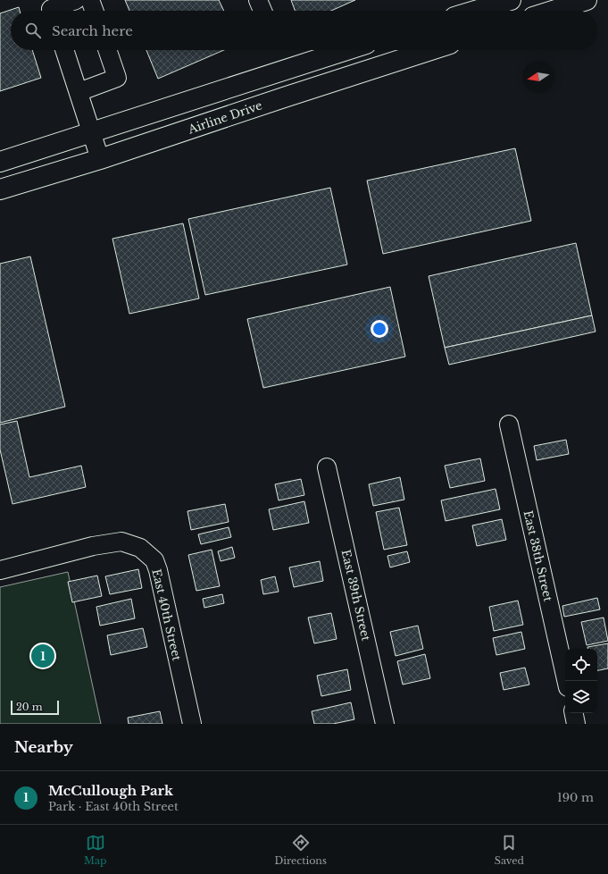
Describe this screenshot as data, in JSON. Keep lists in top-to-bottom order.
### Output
{
  "streets": {
    "main road": ["Airline Drive"],
    "street": ["East 38th Street", "East 39th Street", "East 40th Street"]
  },
  "scale_bar": "20 m",
  "north": "left",
  "page": {
    "search": "Search here",
    "pins": "1",
    "scale": "20 m",
    "heading": "Nearby",
    "list": [
      {
        "mark": "1",
        "name": "McCullough Park",
        "note": "Park · East 40th Street",
        "value": "190 m"
      }
    ],
    "nav": ["Map", "Directions", "Saved"]
  }
}
